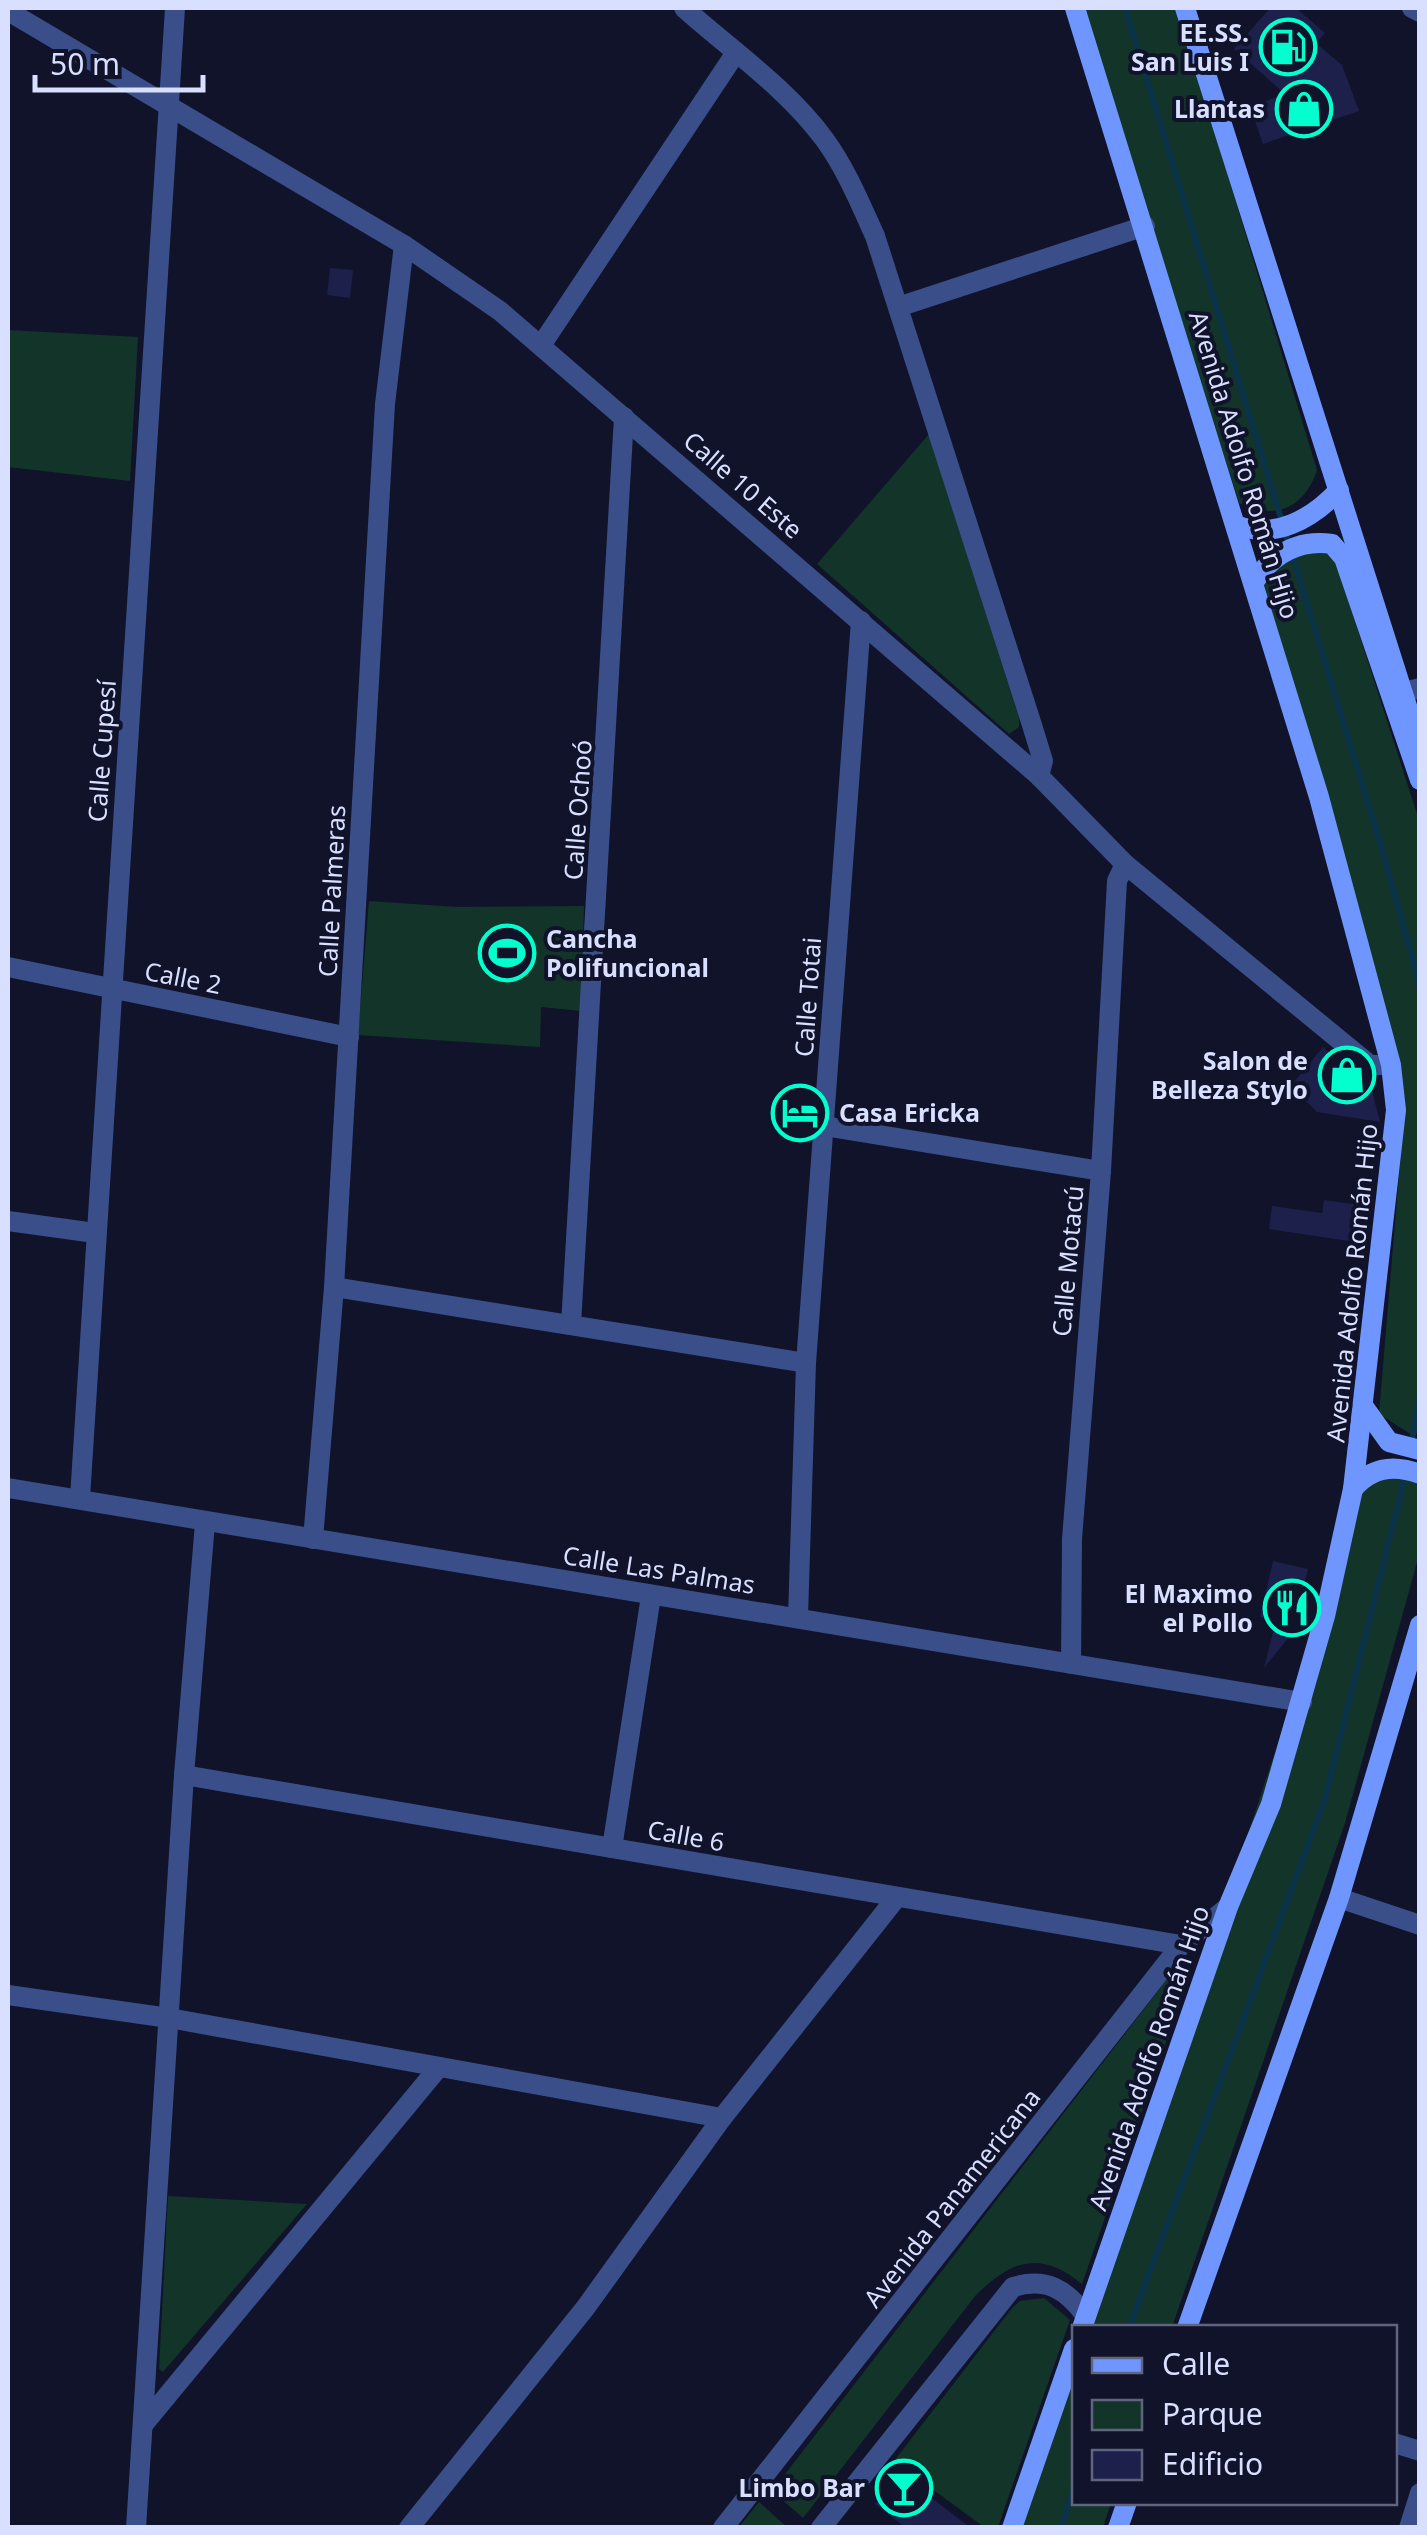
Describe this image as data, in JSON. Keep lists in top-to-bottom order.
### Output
{
  "streets": {
    "main road": ["Avenida Adolfo Román Hijo"],
    "street": [
      "Calle 10 Este",
      "Calle Cupesí",
      "Calle Ochoó",
      "Calle Palmeras",
      "Calle 2",
      "Calle Totai",
      "Calle Motacú",
      "Calle Las Palmas",
      "Calle 6",
      "Avenida Panamericana"
    ]
  },
  "crossings": [
    ["Avenida Adolfo Román Hijo", "Calle 10 Este"],
    ["Avenida Adolfo Román Hijo", "Calle Las Palmas"],
    ["Avenida Adolfo Román Hijo", "Avenida Panamericana"],
    ["Calle 10 Este", "Calle Cupesí"],
    ["Calle 10 Este", "Calle Ochoó"],
    ["Calle 10 Este", "Calle Palmeras"],
    ["Calle 10 Este", "Calle Totai"],
    ["Calle 10 Este", "Calle Motacú"],
    ["Calle Cupesí", "Calle 2"],
    ["Calle Cupesí", "Calle Las Palmas"],
    ["Calle Palmeras", "Calle 2"],
    ["Calle Palmeras", "Calle Las Palmas"],
    ["Calle Totai", "Calle Las Palmas"],
    ["Calle Motacú", "Calle Las Palmas"],
    ["Calle 6", "Avenida Panamericana"]
  ],
  "places": {
    "fuel station": ["EE.SS. San Luis I"],
    "shop": ["Llantas", "Salon de Belleza Stylo"],
    "sports": ["Cancha Polifuncional"],
    "hotel": ["Casa Ericka"],
    "restaurant": ["El Maximo el Pollo"],
    "bar": ["Limbo Bar"]
  },
  "legend": ["Calle", "Parque", "Edificio"],
  "scale_bar": "50 m"
}
